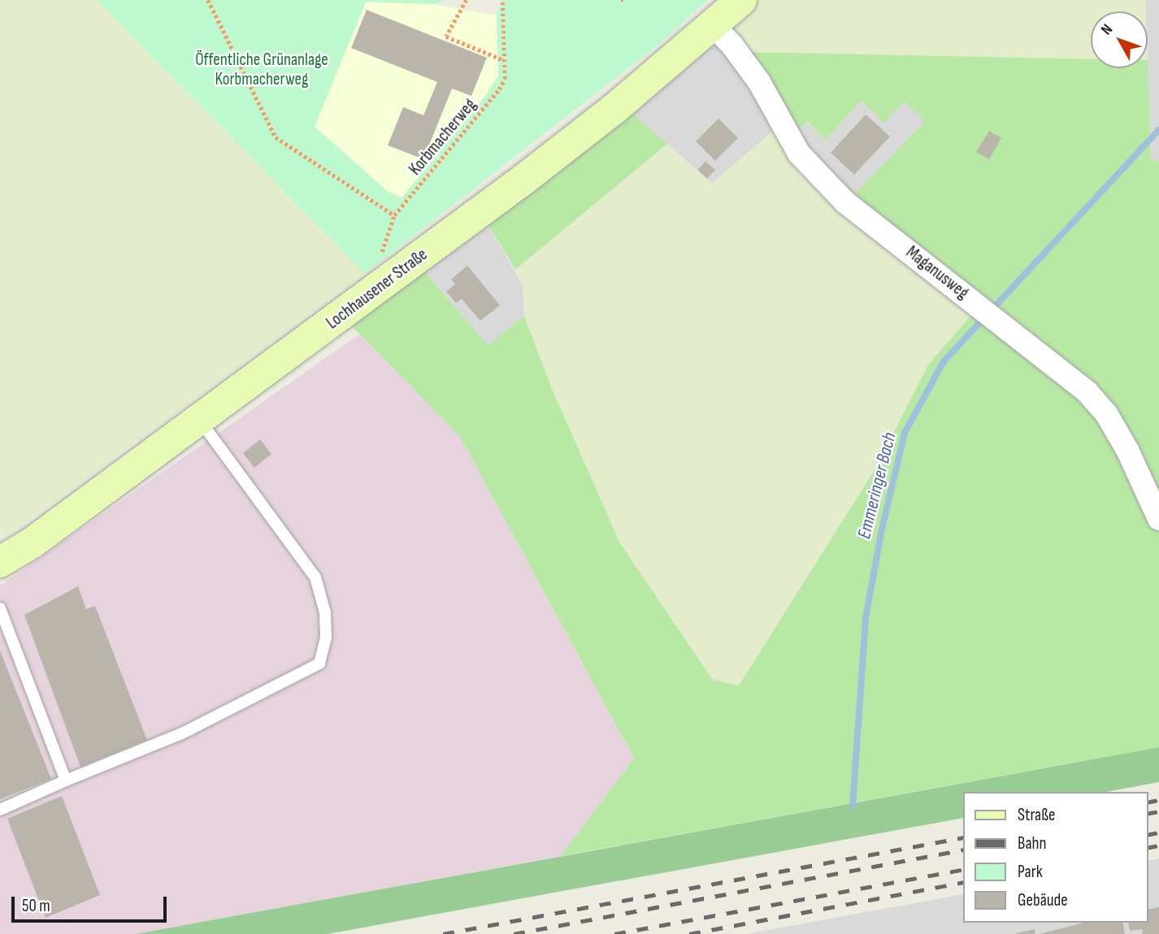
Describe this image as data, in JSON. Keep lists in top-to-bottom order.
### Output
{
  "streets": {
    "main road": ["Lochhausener Straße"],
    "street": ["Maganusweg"],
    "path": ["Korbmacherweg"]
  },
  "crossings": [
    ["Korbmacherweg", "Lochhausener Straße"],
    ["Maganusweg", "Lochhausener Straße"]
  ],
  "water": ["Emmeringer Bach"],
  "parks": ["Öffentliche Grünanlage Korbmacherweg"],
  "legend": [
    "Straße",
    "Bahn",
    "Park",
    "Gebäude"
  ],
  "scale_bar": "50 m",
  "north": "top left"
}
